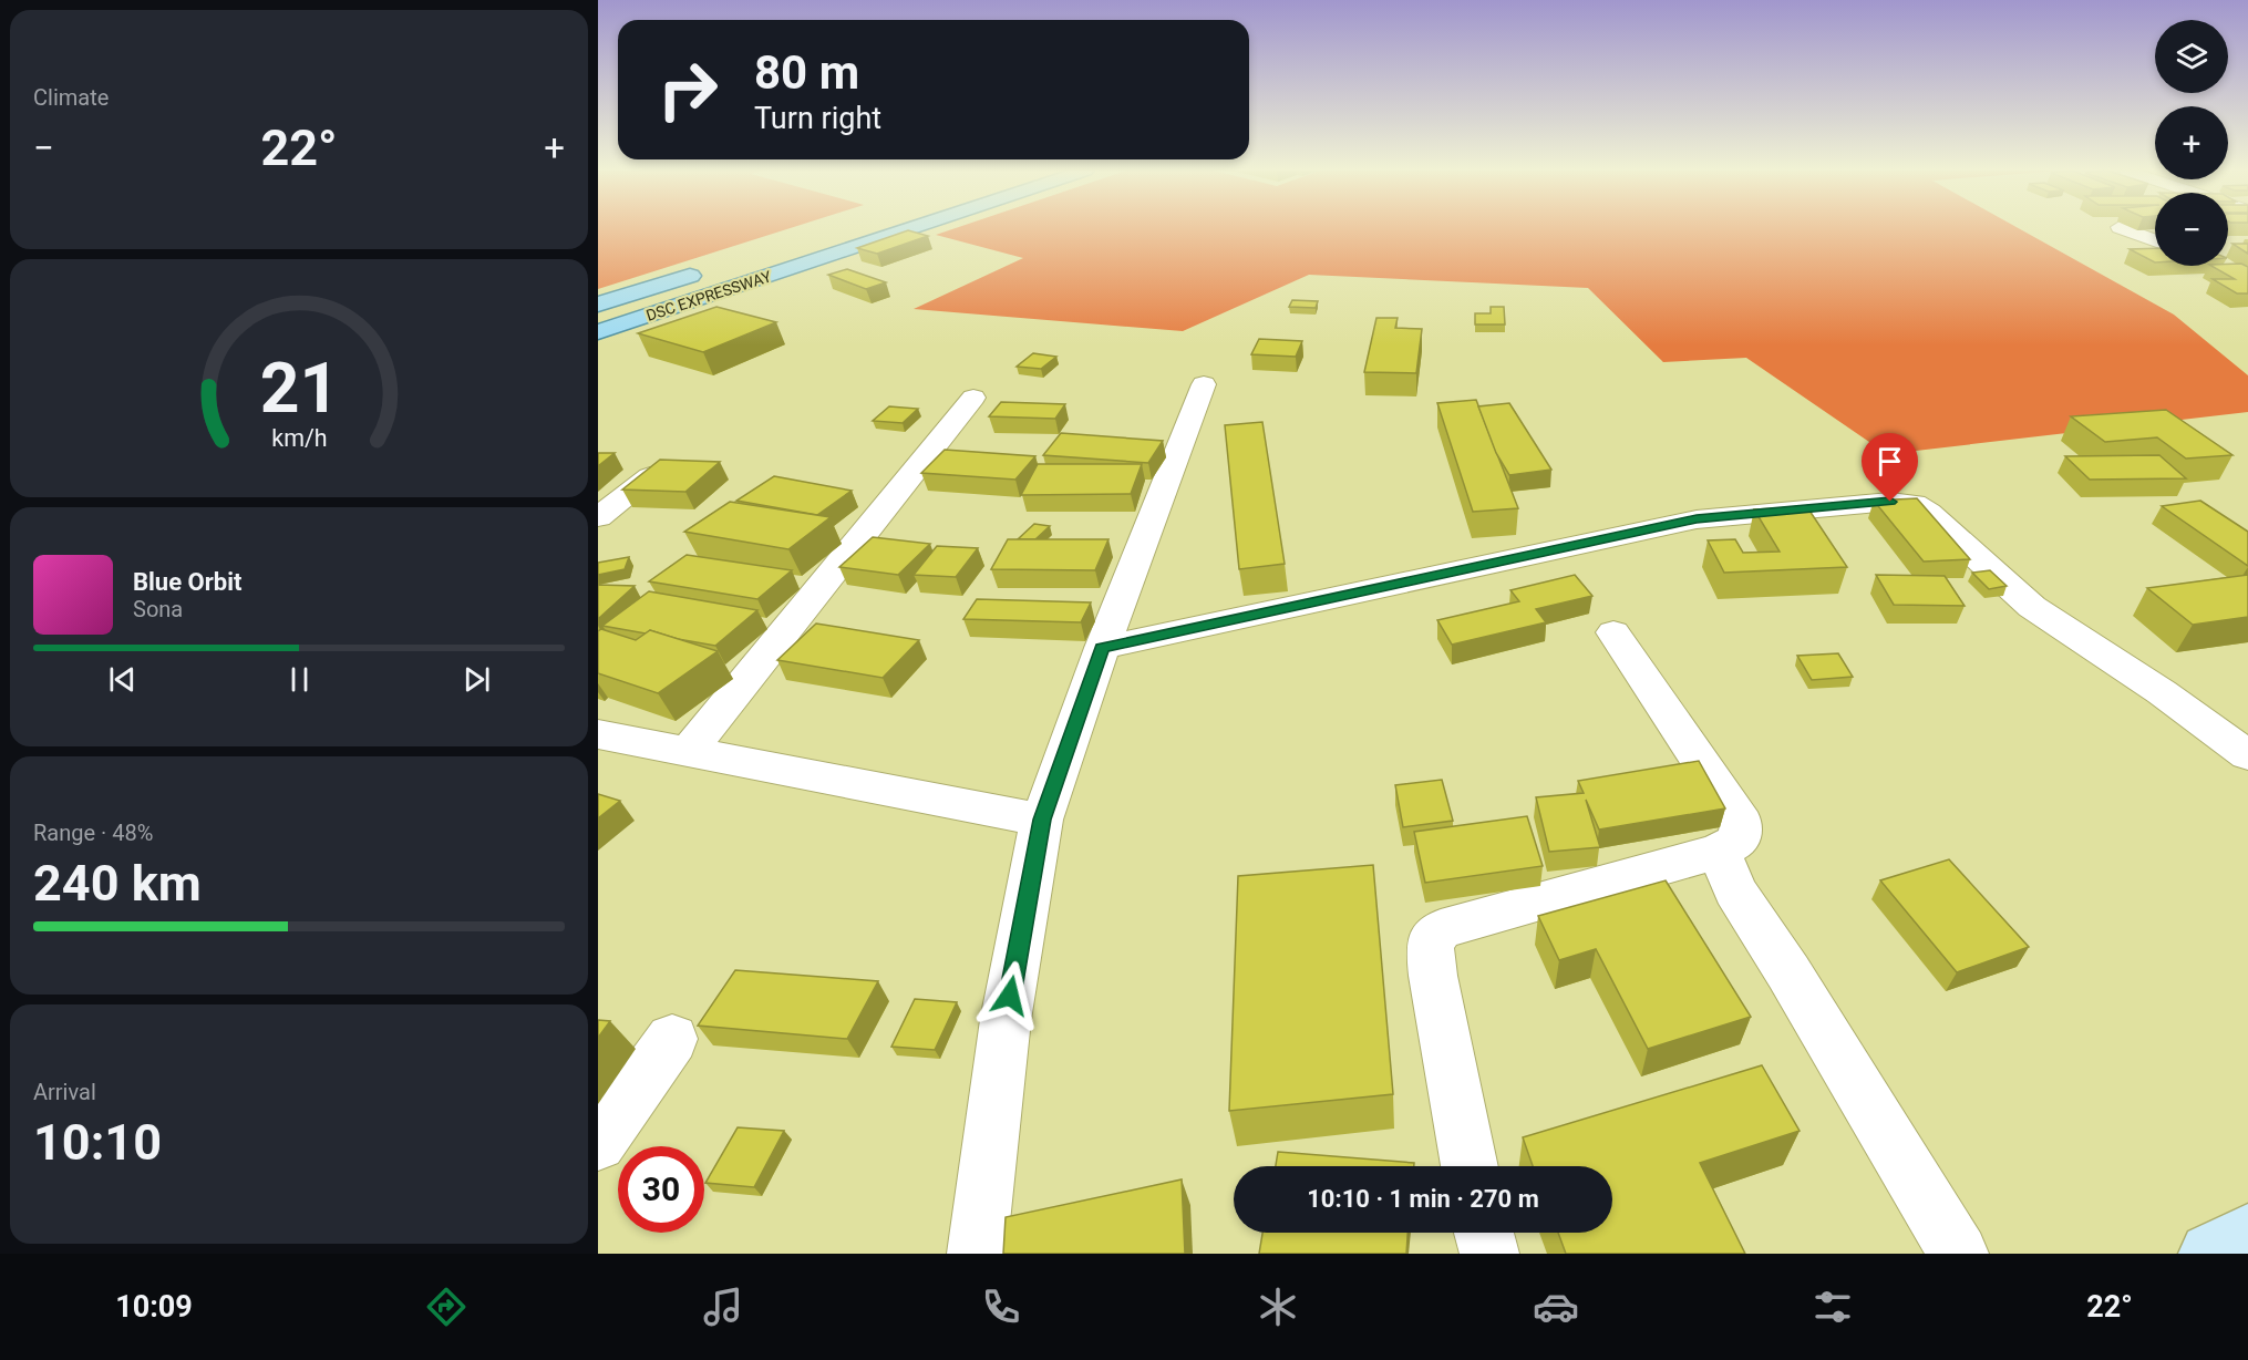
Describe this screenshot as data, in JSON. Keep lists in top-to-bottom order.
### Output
{
  "streets": {
    "main road": ["DSC EXPRESSWAY"]
  },
  "page": {
    "tile": [
      "Climate",
      ["Range · 48%", "240 km"],
      ["Arrival", "10:10"]
    ],
    "map_buttons": ["+", "−"],
    "turn": ["80 m", "Turn right"],
    "heat": ["−", "22°", "+"],
    "song": ["Blue Orbit", "Sona"],
    "limit": "30",
    "trip": "10:10 · 1 min · 270 m",
    "tabs": ["10:09", "22°"],
    "gauge": ["21", "km/h"]
  }
}
